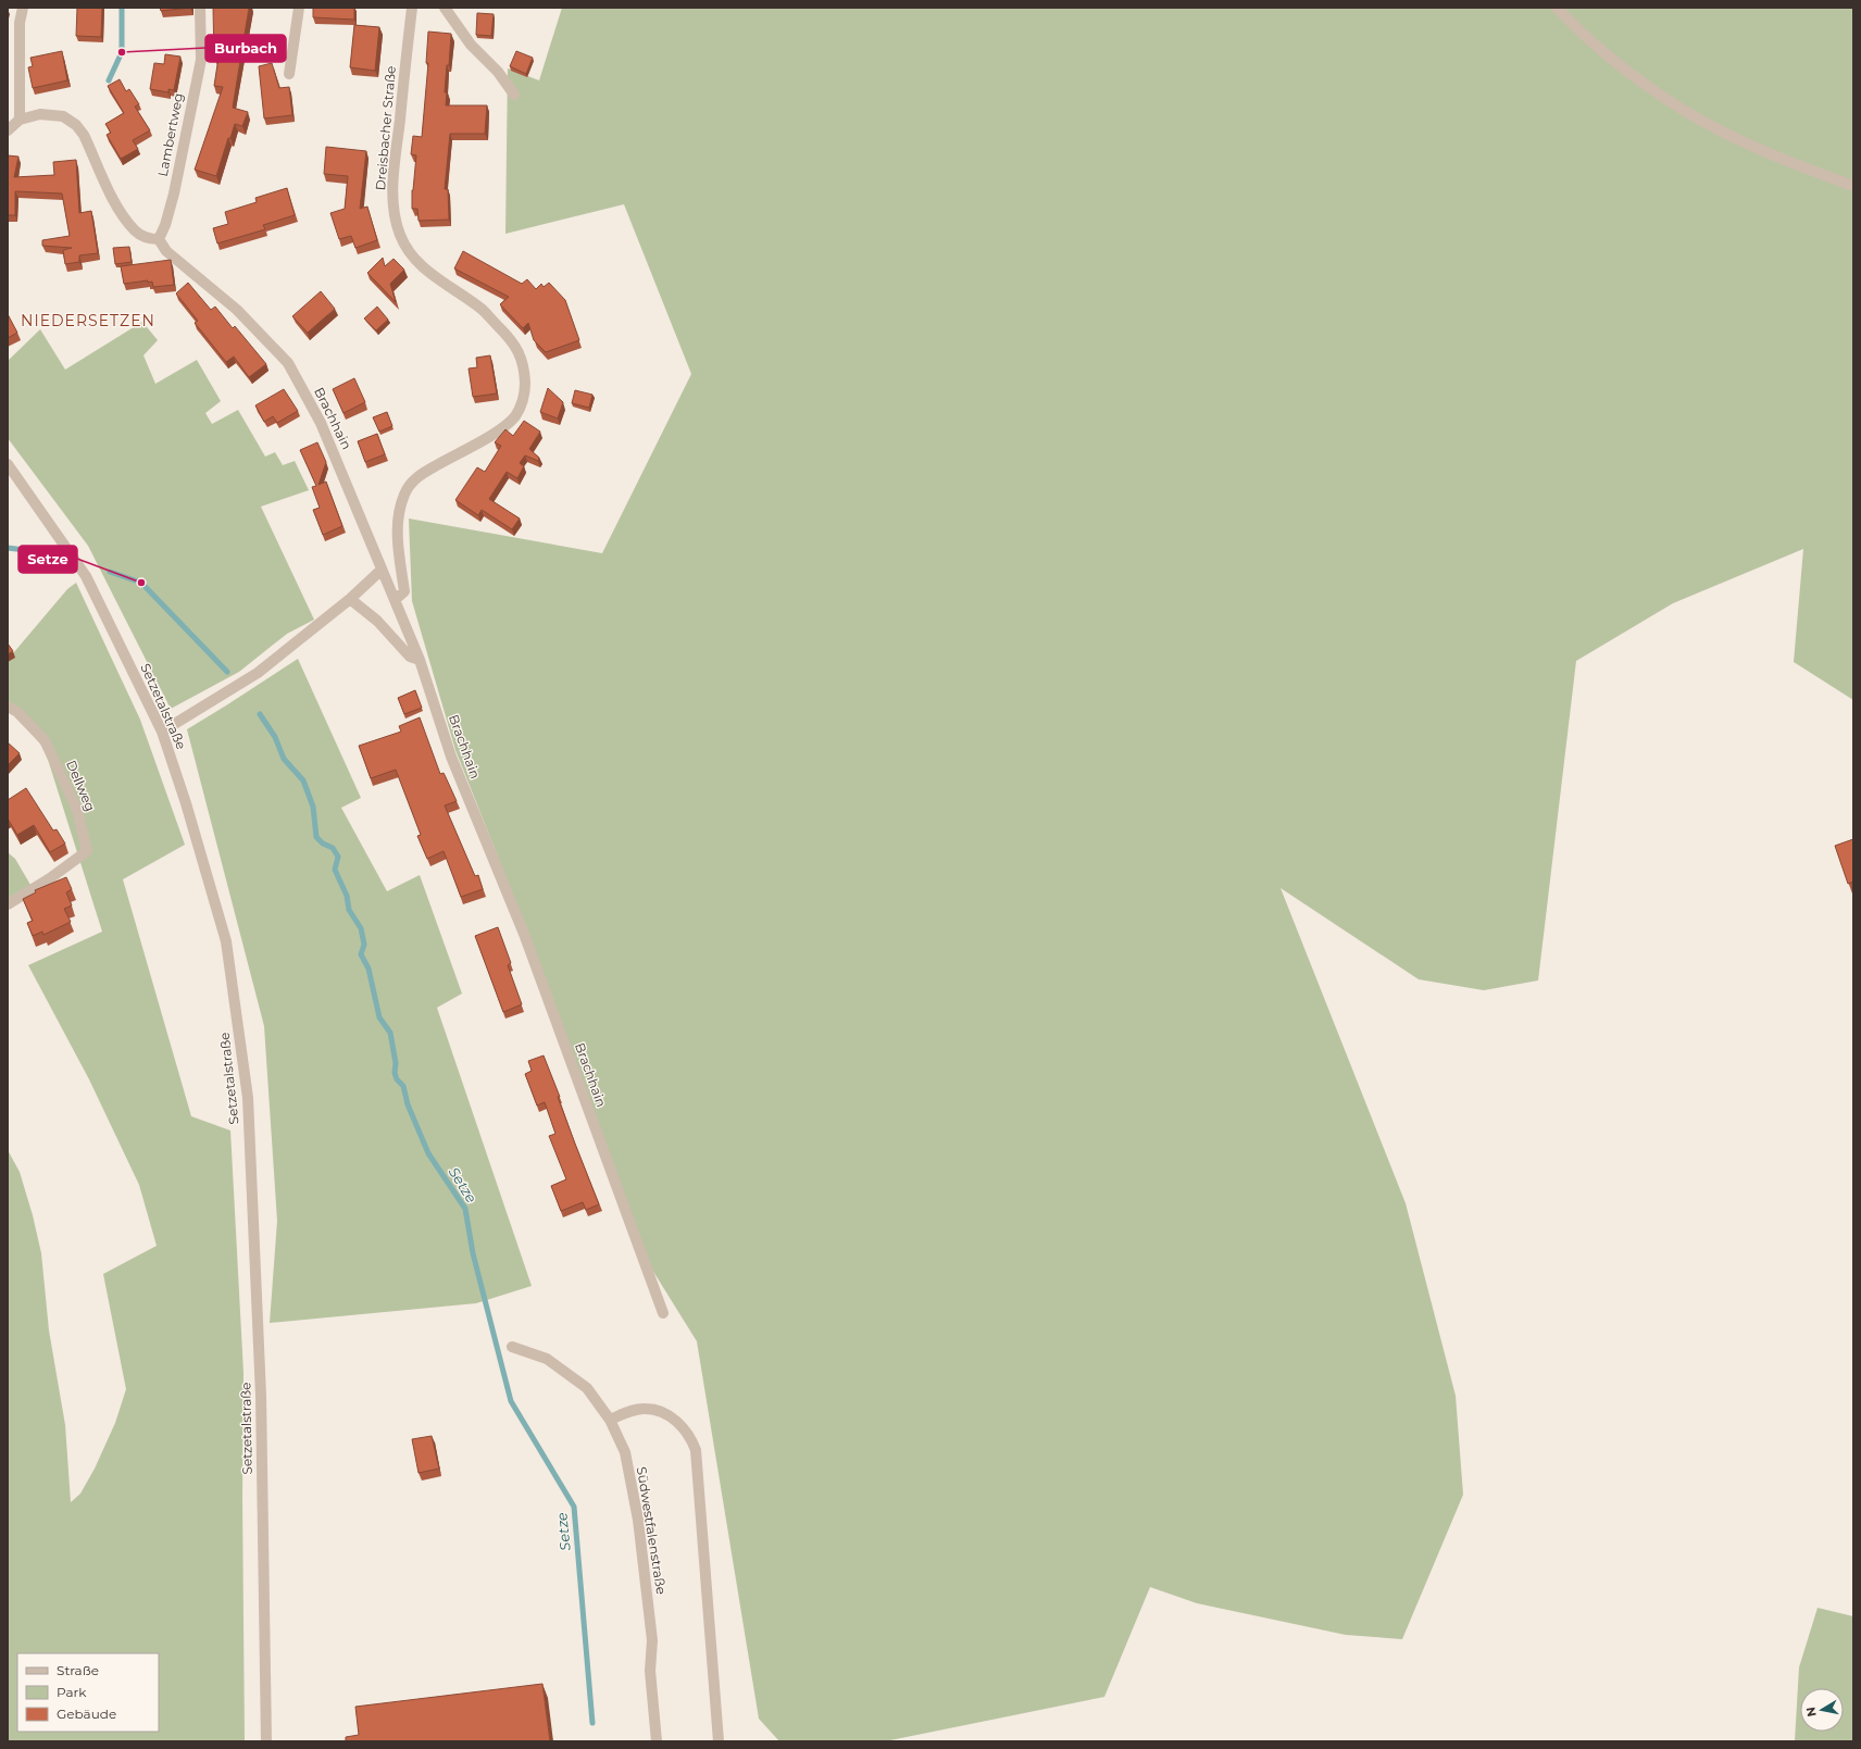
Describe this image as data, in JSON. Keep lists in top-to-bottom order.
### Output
{
  "streets": {
    "street": [
      "Dreisbacher Straße",
      "Lambertweg",
      "Brachhain",
      "Setzetalstraße",
      "Dellweg",
      "Südwestfalenstraße"
    ]
  },
  "crossings": [
    ["Dreisbacher Straße", "Brachhain"],
    ["Lambertweg", "Brachhain"]
  ],
  "districts": ["NIEDERSETZEN"],
  "water": ["Setze"],
  "places": ["Burbach", "Setze"],
  "legend": ["Straße", "Park", "Gebäude"],
  "north": "left"
}
